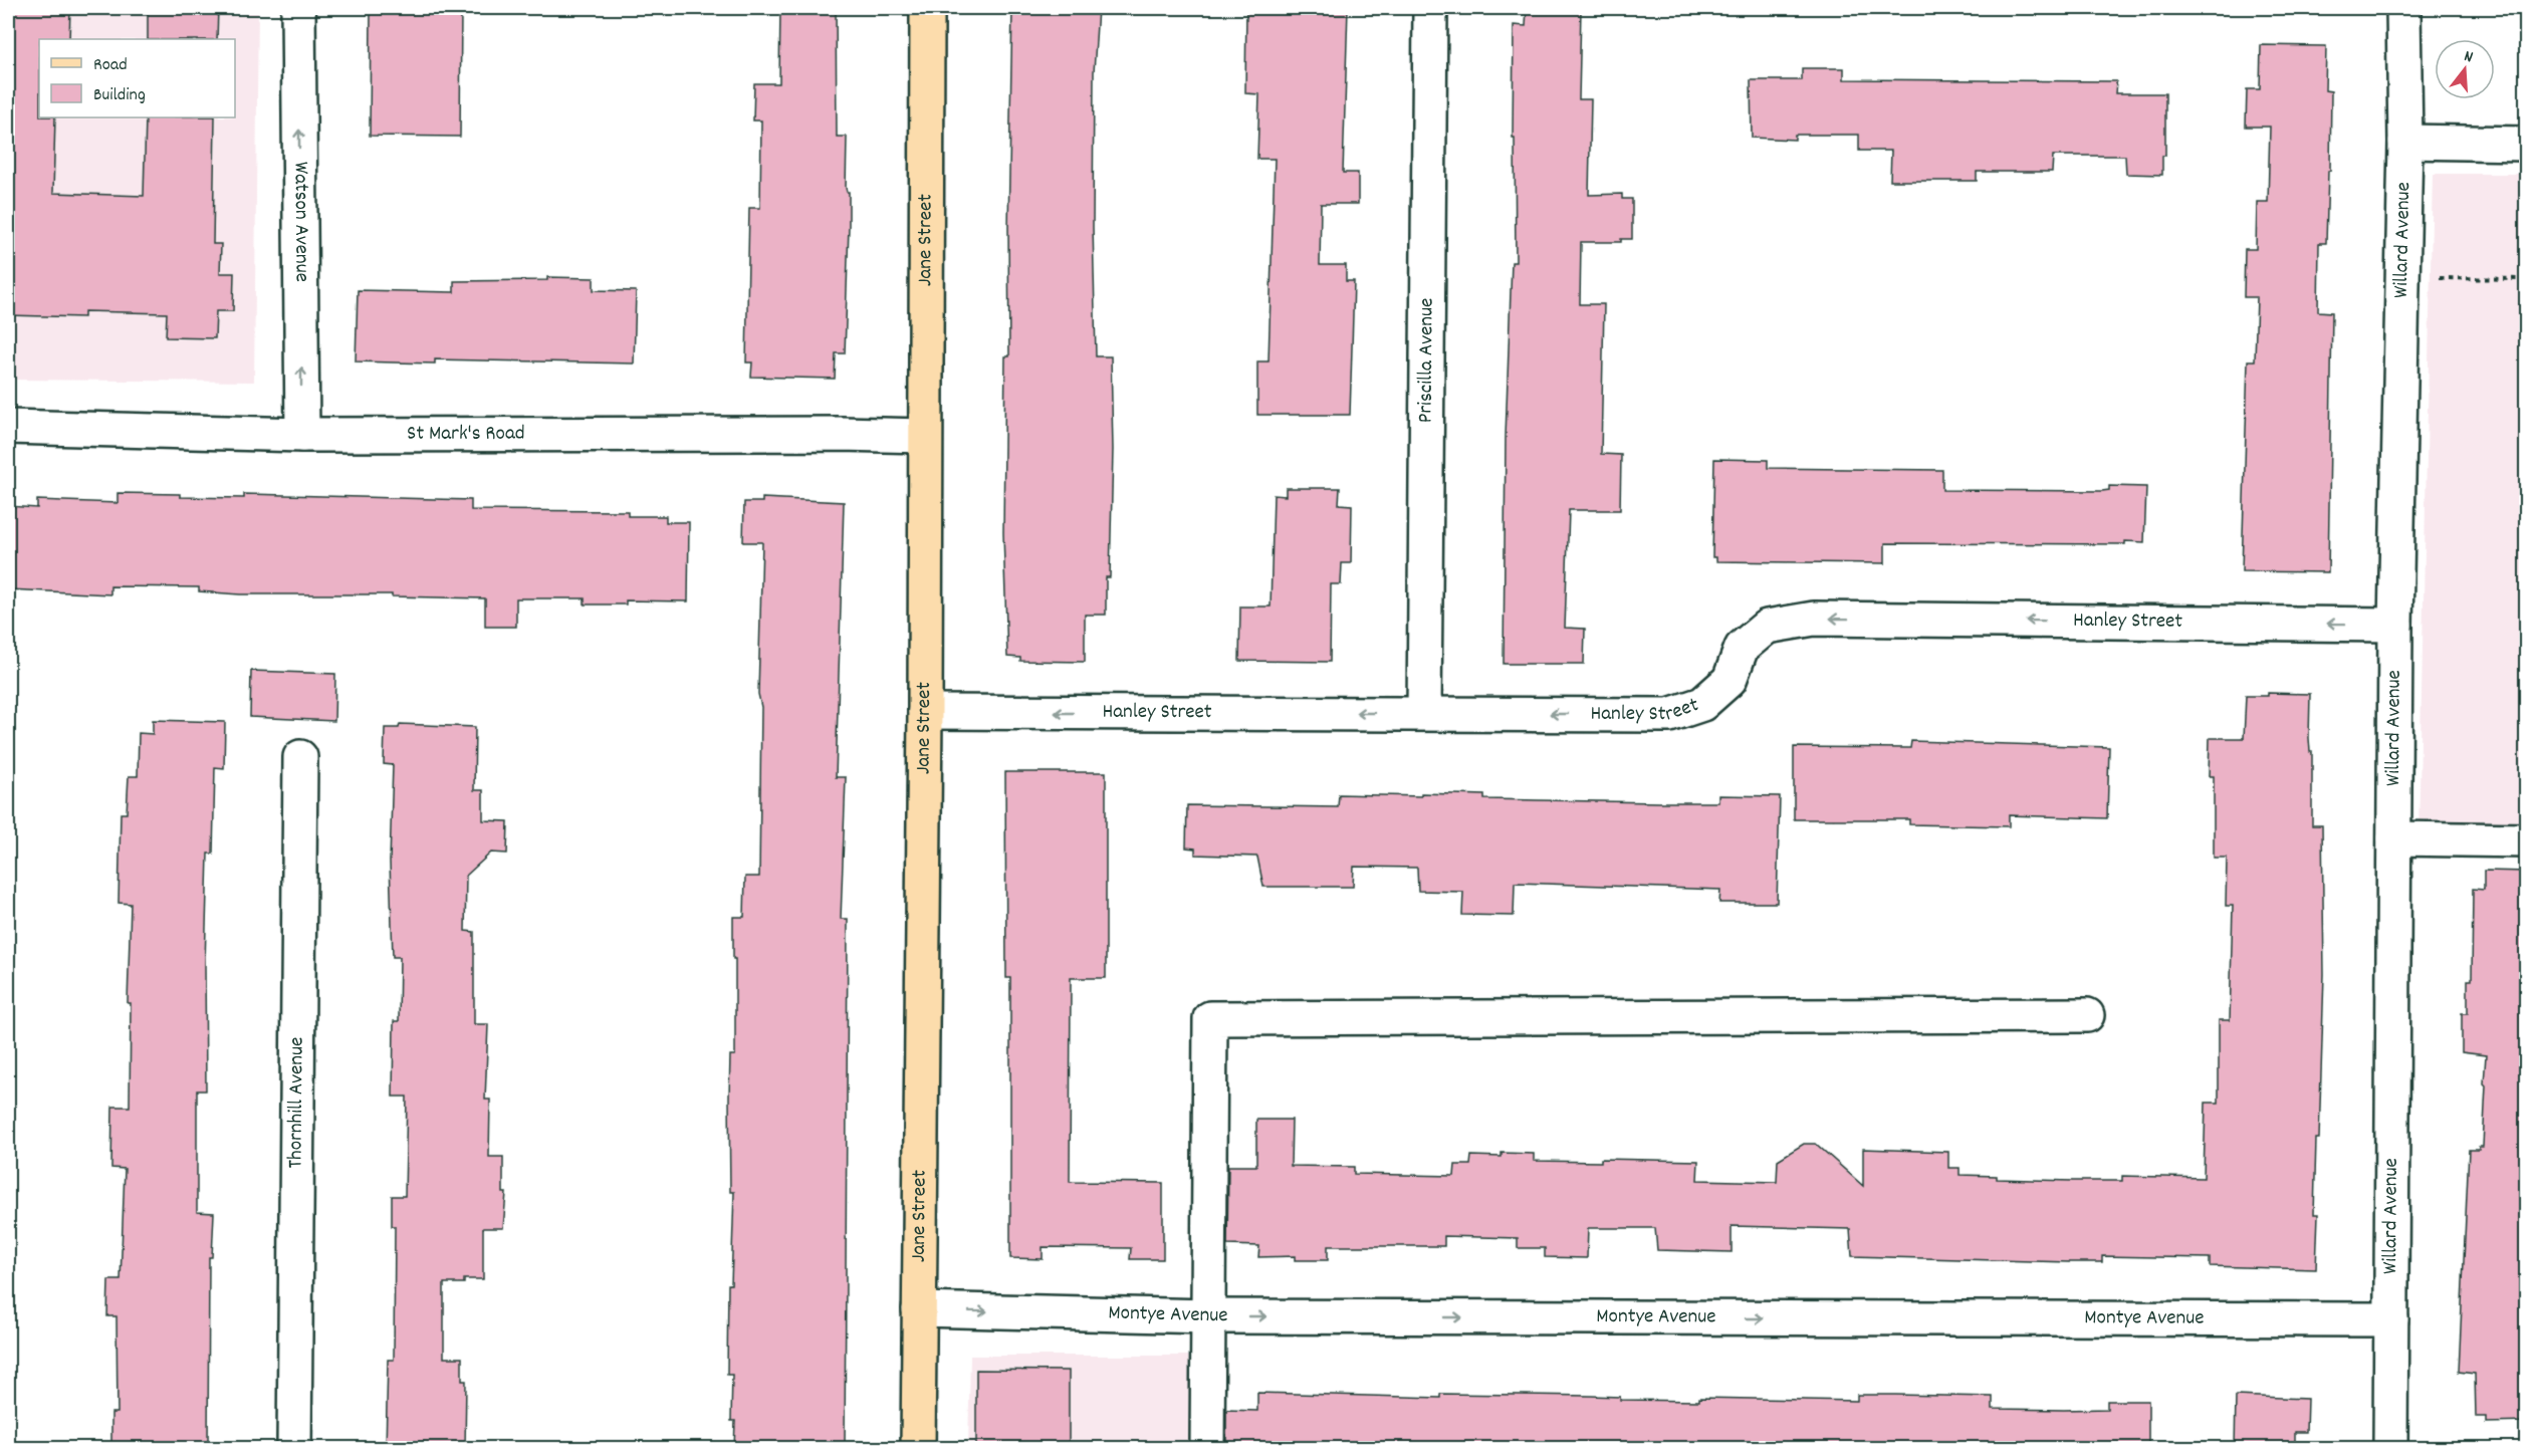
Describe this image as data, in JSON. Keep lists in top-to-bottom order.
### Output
{
  "streets": {
    "main road": ["Jane Street"],
    "street": [
      "Watson Avenue",
      "Willard Avenue",
      "Priscilla Avenue",
      "St Mark's Road",
      "Hanley Street",
      "Thornhill Avenue",
      "Montye Avenue"
    ]
  },
  "crossings": [
    ["Watson Avenue", "St Mark's Road"],
    ["Jane Street", "St Mark's Road"],
    ["Jane Street", "Hanley Street"],
    ["Jane Street", "Montye Avenue"],
    ["Willard Avenue", "Hanley Street"],
    ["Willard Avenue", "Montye Avenue"],
    ["Priscilla Avenue", "Hanley Street"]
  ],
  "one_way": ["Watson Avenue", "Hanley Street", "Montye Avenue"],
  "legend": ["Road", "Building"],
  "north": "top"
}
